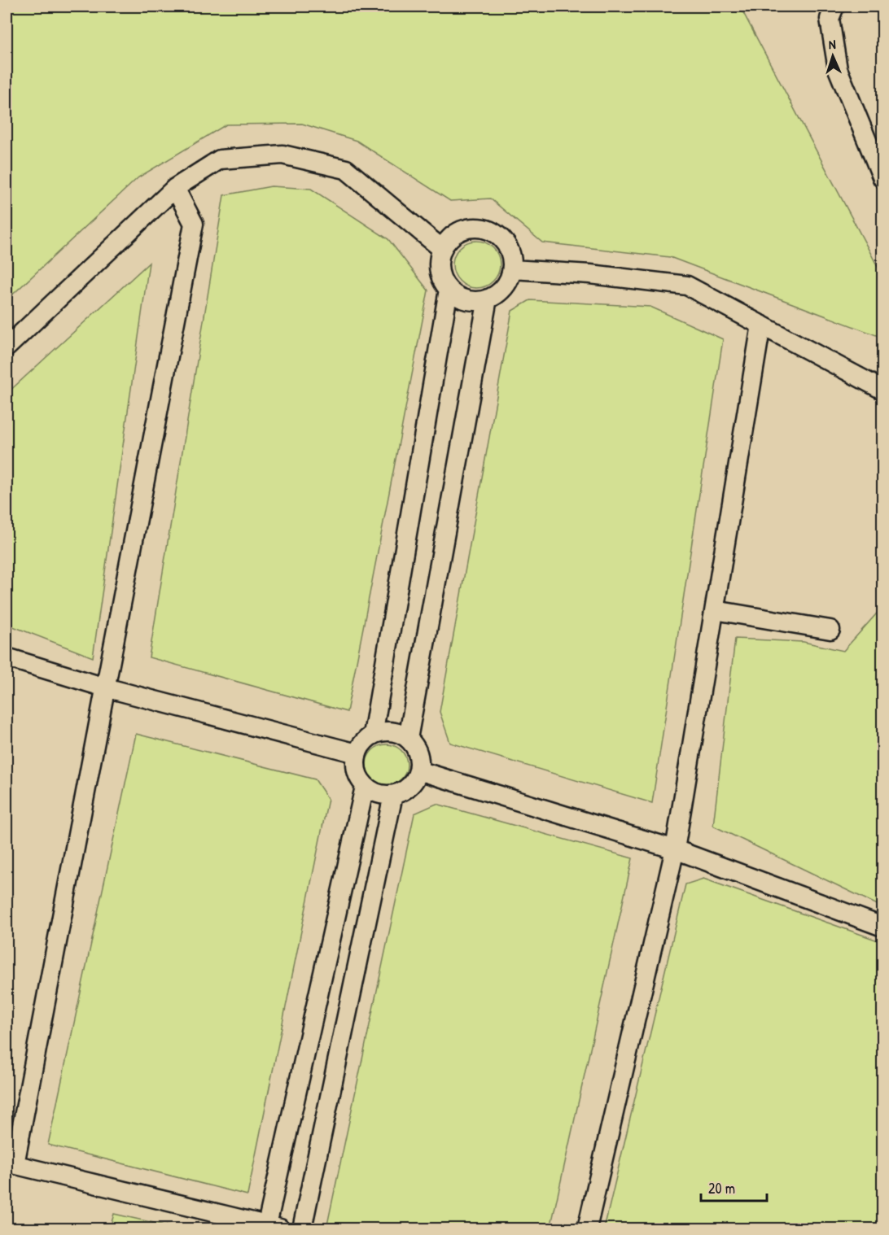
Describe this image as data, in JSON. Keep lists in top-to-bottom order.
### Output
{
  "scale_bar": "20 m",
  "north": "top"
}
